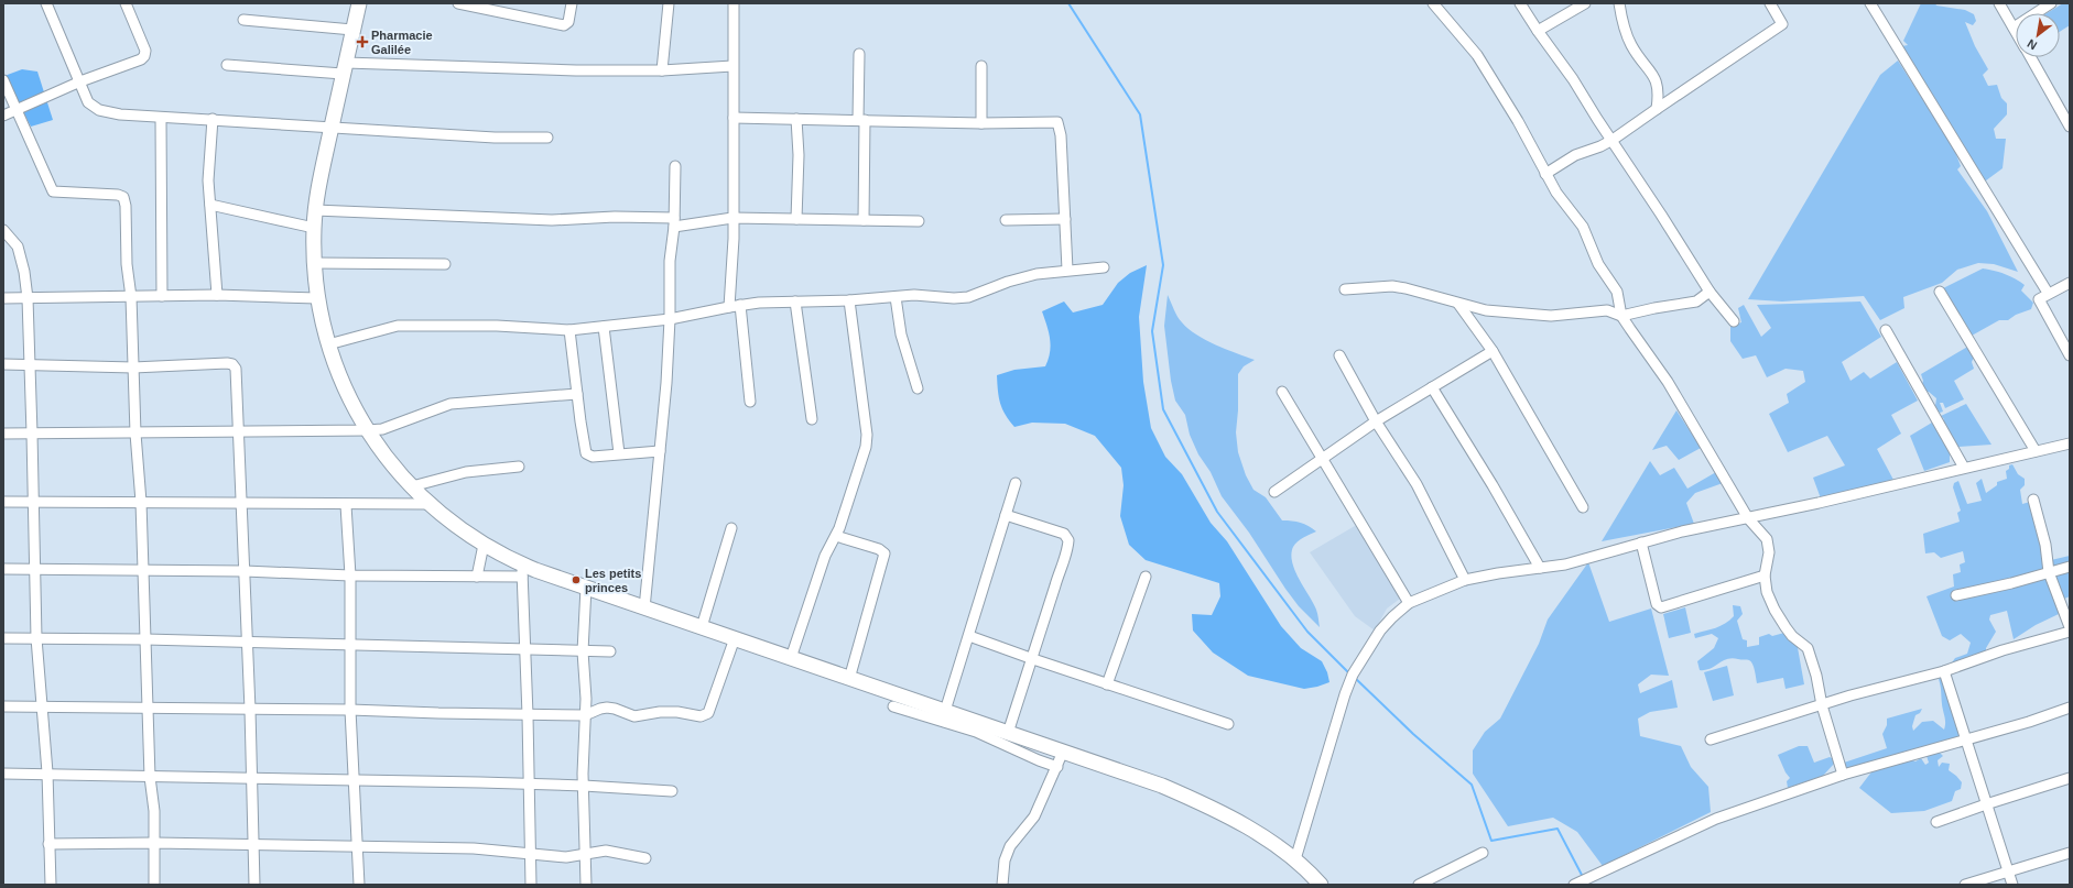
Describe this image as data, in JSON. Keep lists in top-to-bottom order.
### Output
{
  "places": {
    "health": ["Pharmacie Galilée"],
    "other": ["Les petits princes"]
  },
  "north": "bottom left"
}
